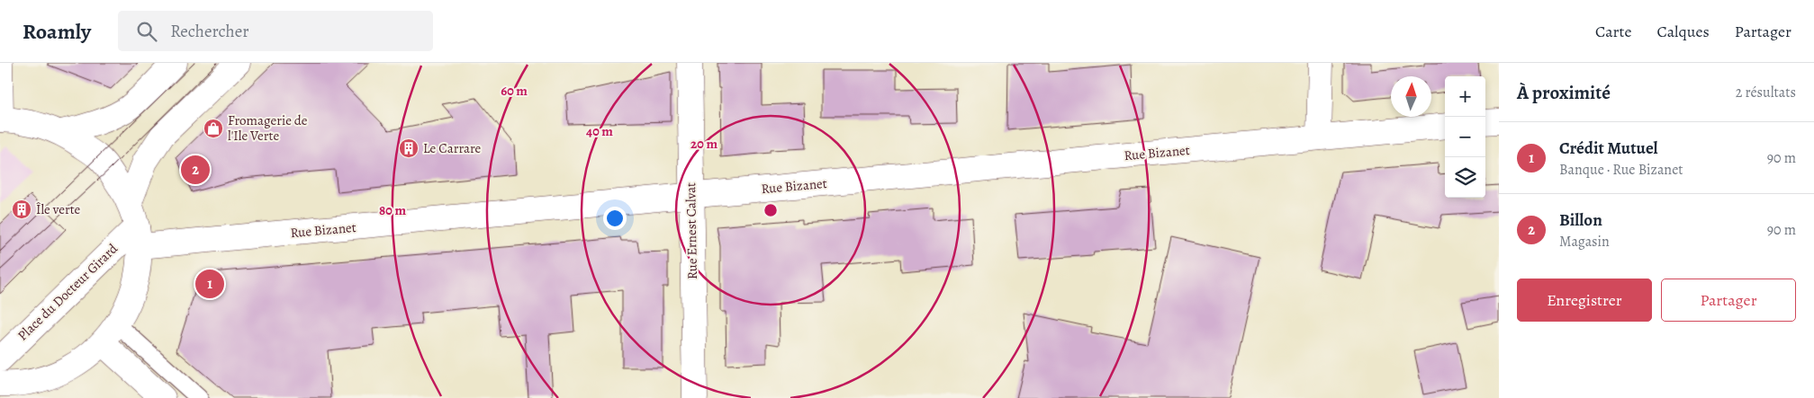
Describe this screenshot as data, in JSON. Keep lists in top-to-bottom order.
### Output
{
  "streets": {
    "street": ["Rue Bizanet", "Rue Ernest Calvat", "Place du Docteur Girard"]
  },
  "crossings": [
    ["Rue Bizanet", "Rue Ernest Calvat"],
    ["Rue Bizanet", "Place du Docteur Girard"]
  ],
  "places": {
    "shop": ["Fromagerie de l'Ile Verte"],
    "building": ["Le Carrare", "Île verte"]
  },
  "north": "top",
  "page": {
    "header": "Roamly",
    "search": "Rechercher",
    "nav": ["Carte", "Calques", "Partager"],
    "heading": ["À proximité", "2 résultats"],
    "map_buttons": ["+", "−"],
    "list": [
      {
        "mark": "1",
        "name": "Crédit Mutuel",
        "note": "Banque · Rue Bizanet",
        "value": "90 m"
      },
      {
        "mark": "2",
        "name": "Billon",
        "note": "Magasin",
        "value": "90 m"
      }
    ],
    "pins": ["2", "1"],
    "buttons": ["Enregistrer", "Partager"]
  },
  "rings": [
    "60 m",
    "40 m",
    "20 m",
    "80 m"
  ]
}
